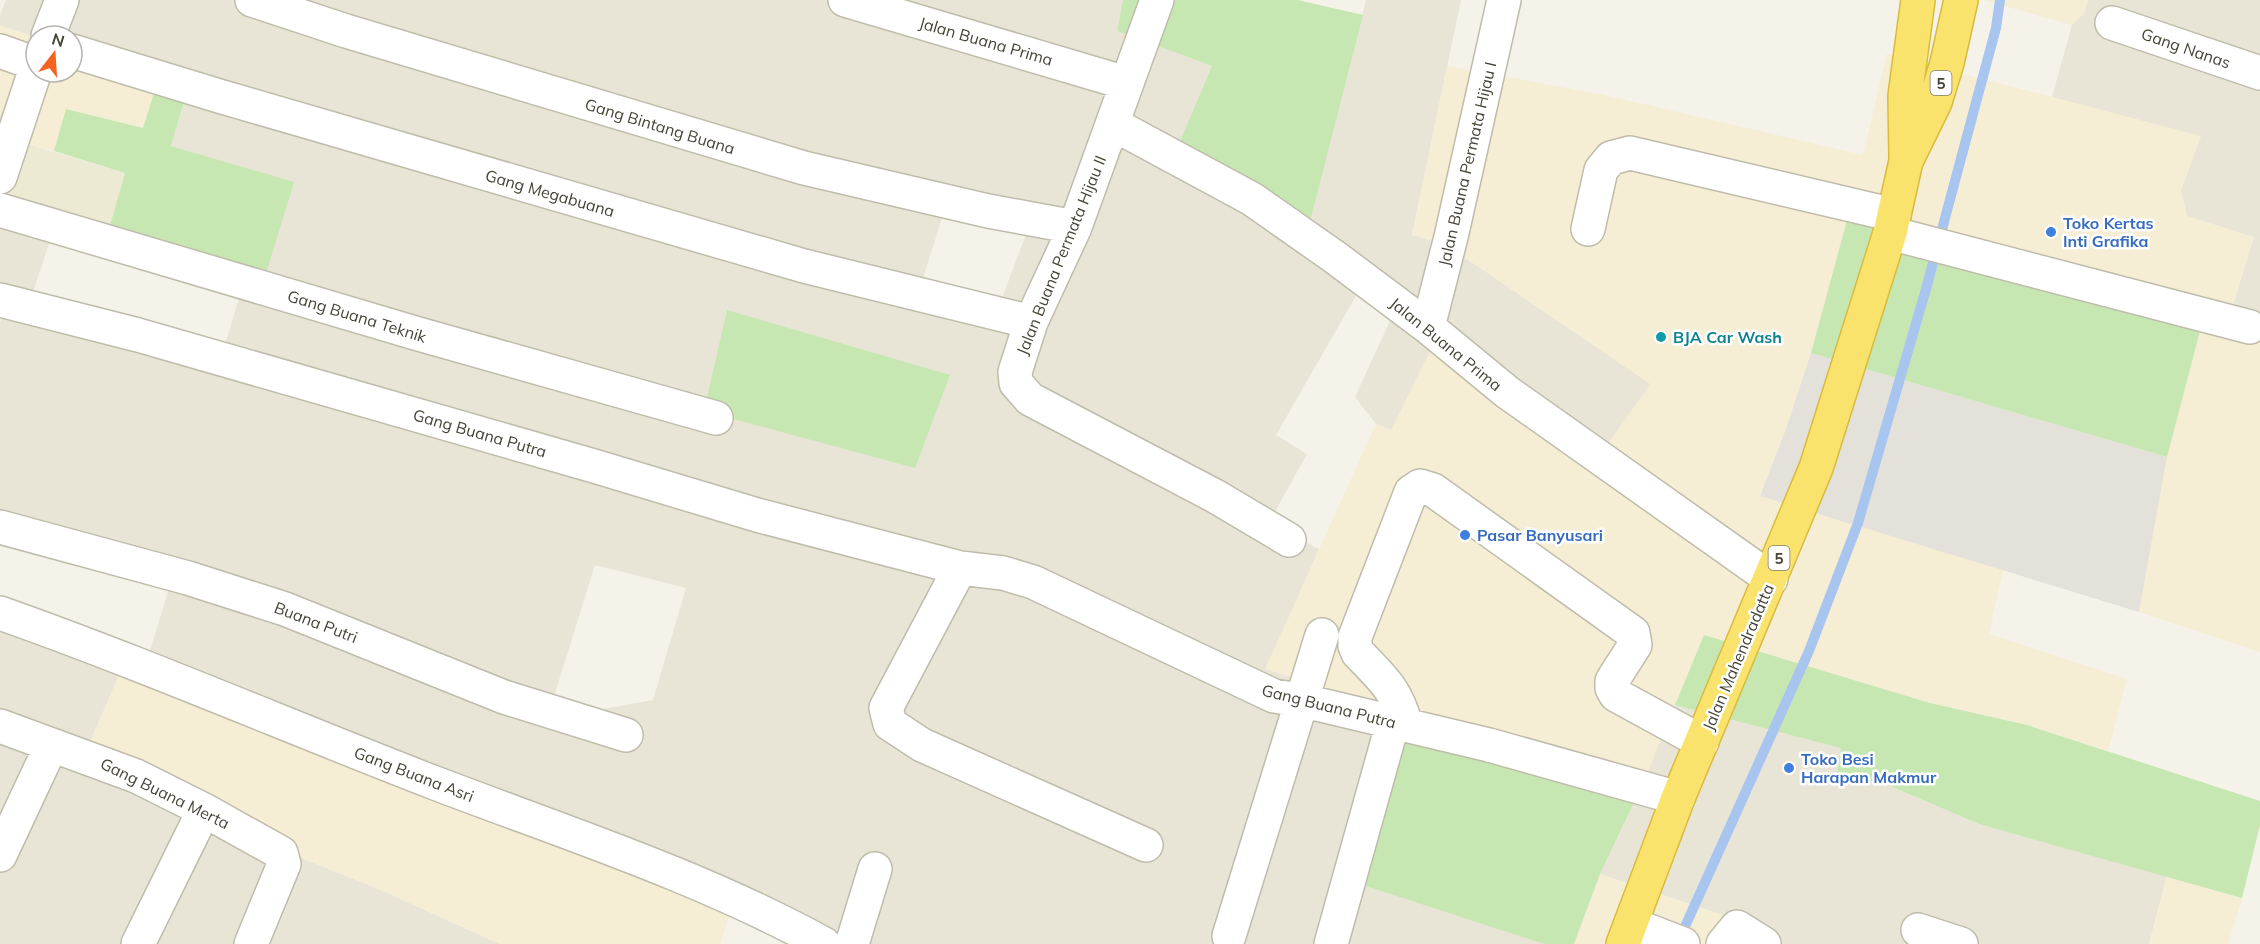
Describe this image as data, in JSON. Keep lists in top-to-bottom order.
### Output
{
  "streets": {
    "highway": ["5", "Jalan Mahendradatta"],
    "street": [
      "Jalan Buana Prima",
      "Gang Nanas",
      "Gang Bintang Buana",
      "Jalan Buana Permata Hijau I",
      "Gang Megabuana",
      "Jalan Buana Permata Hijau II",
      "Gang Buana Teknik",
      "Gang Buana Putra",
      "Buana Putri",
      "Gang Buana Asri",
      "Gang Buana Merta"
    ]
  },
  "crossings": [
    ["Jalan Buana Prima", "Jalan Buana Permata Hijau I"],
    ["Jalan Buana Prima", "Jalan Buana Permata Hijau II"],
    ["Jalan Buana Prima", "Jalan Mahendradatta"],
    ["Gang Bintang Buana", "Jalan Buana Permata Hijau II"],
    ["Gang Megabuana", "Jalan Buana Permata Hijau II"],
    ["Gang Buana Putra", "Jalan Mahendradatta"]
  ],
  "places": [
    "Toko Kertas Inti Grafika",
    "BJA Car Wash",
    "Pasar Banyusari",
    "Toko Besi Harapan Makmur"
  ],
  "north": "top"
}
